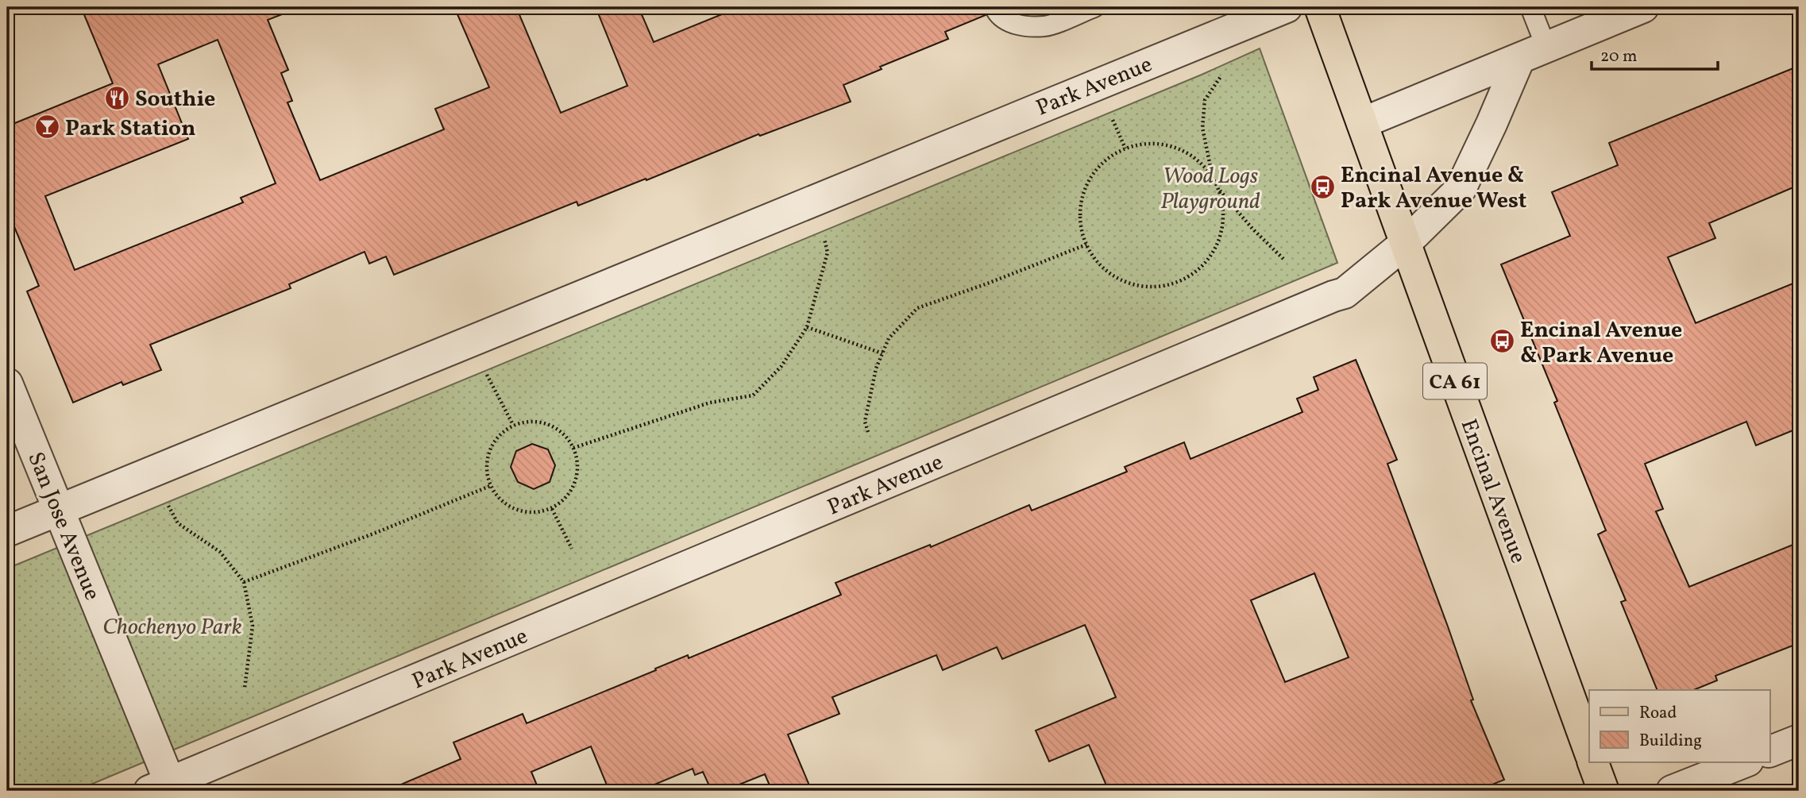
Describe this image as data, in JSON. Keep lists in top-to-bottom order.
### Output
{
  "streets": {
    "main road": ["CA 61", "Encinal Avenue"],
    "street": ["Park Avenue", "San Jose Avenue"]
  },
  "crossings": [
    ["Park Avenue", "Encinal Avenue"],
    ["Park Avenue", "San Jose Avenue"]
  ],
  "parks": ["Wood Logs Playground", "Chochenyo Park"],
  "places": {
    "restaurant": ["Southie"],
    "bar": ["Park Station"],
    "bus stop": ["Encinal Avenue & Park Avenue West", "Encinal Avenue & Park Avenue"]
  },
  "legend": ["Road", "Building"],
  "scale_bar": "20 m"
}
